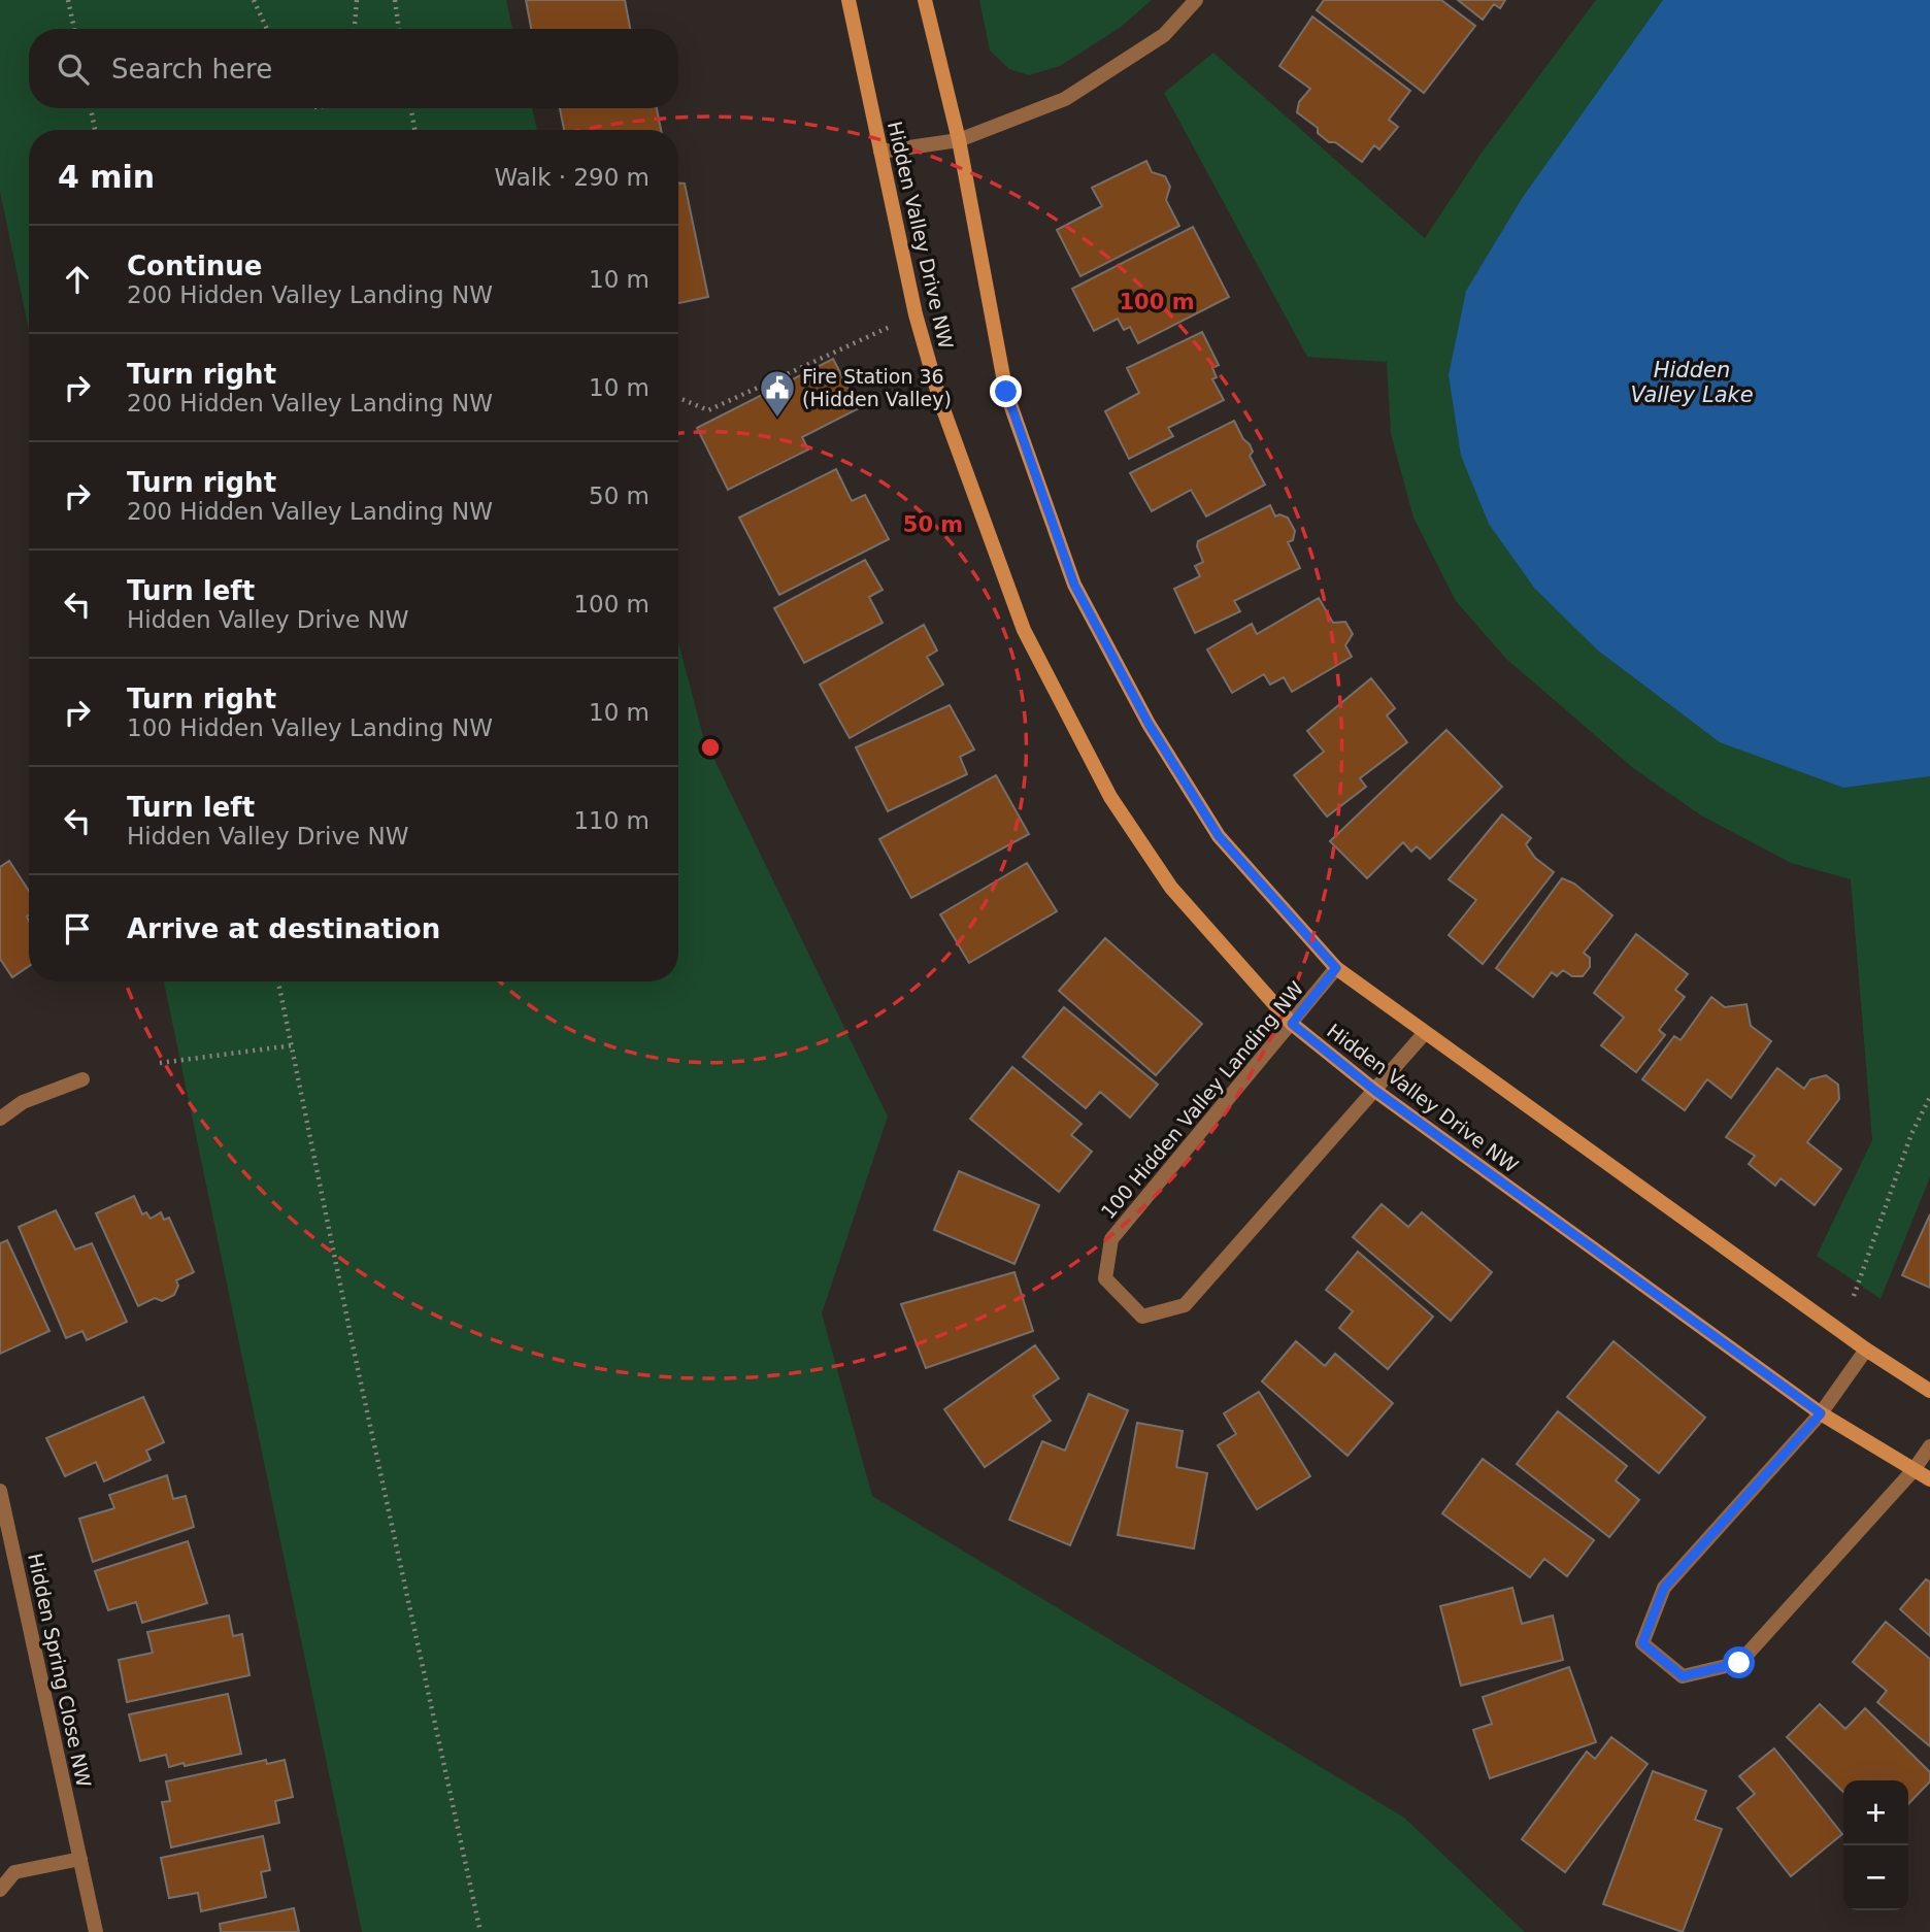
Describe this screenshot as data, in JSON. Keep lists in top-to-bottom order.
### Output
{
  "streets": {
    "street": ["Hidden Valley Drive NW", "100 Hidden Valley Landing NW", "Hidden Spring Close NW"]
  },
  "crossings": [
    ["Hidden Valley Drive NW", "100 Hidden Valley Landing NW"]
  ],
  "water": ["Hidden Valley Lake"],
  "places": {
    "public building": ["Fire Station 36 (Hidden Valley)"]
  },
  "page": {
    "search": "Search here",
    "heading": ["4 min", "Walk · 290 m"],
    "list": [
      ["Continue", "200 Hidden Valley Landing NW", "10 m"],
      ["Turn right", "200 Hidden Valley Landing NW", "10 m"],
      ["Turn right", "200 Hidden Valley Landing NW", "50 m"],
      ["Turn left", "Hidden Valley Drive NW", "100 m"],
      ["Turn right", "100 Hidden Valley Landing NW", "10 m"],
      ["Turn left", "Hidden Valley Drive NW", "110 m"],
      "Arrive at destination"
    ],
    "map_buttons": ["+", "−"]
  },
  "rings": ["100 m", "50 m"]
}
